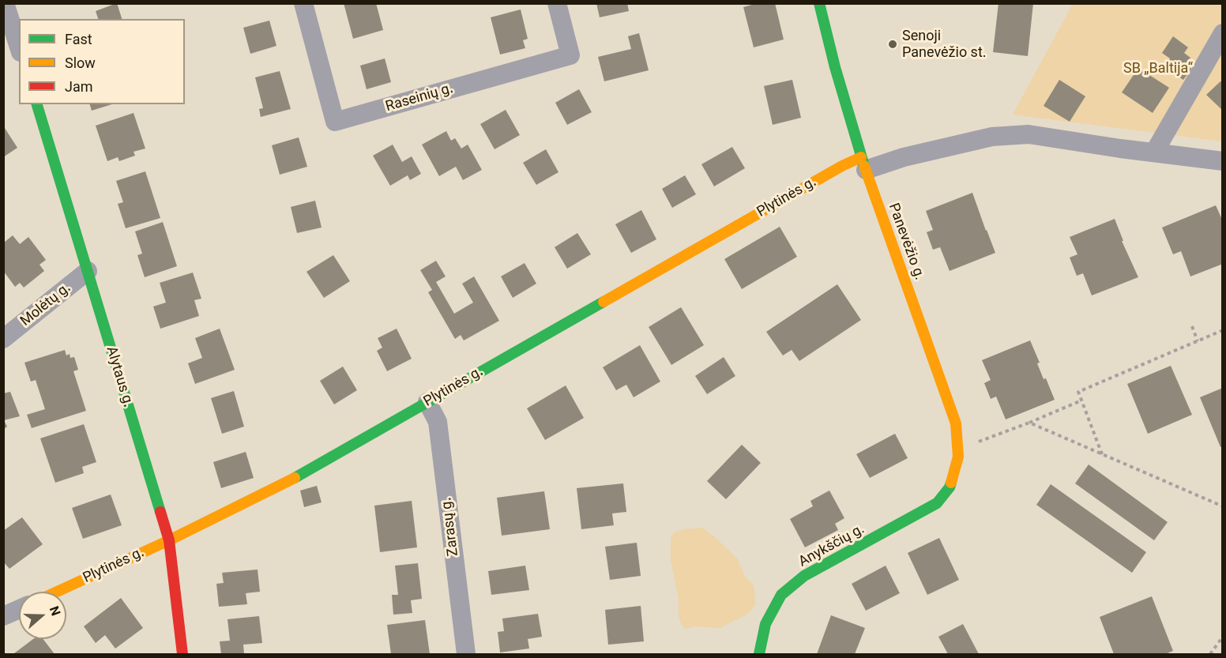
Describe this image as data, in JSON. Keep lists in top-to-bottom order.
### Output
{
  "streets": {
    "street": [
      "Raseinių g.",
      "Plytinės g.",
      "Panevėžio g.",
      "Molėtų g.",
      "Alytaus g.",
      "Zarasų g.",
      "Anykščių g."
    ]
  },
  "crossings": [
    ["Plytinės g.", "Panevėžio g."],
    ["Plytinės g.", "Alytaus g."],
    ["Plytinės g.", "Zarasų g."],
    ["Panevėžio g.", "Anykščių g."],
    ["Molėtų g.", "Alytaus g."]
  ],
  "parks": ["SB „Baltija“"],
  "places": ["Senoji Panevėžio st."],
  "legend": ["Fast", "Slow", "Jam"],
  "north": "right"
}
